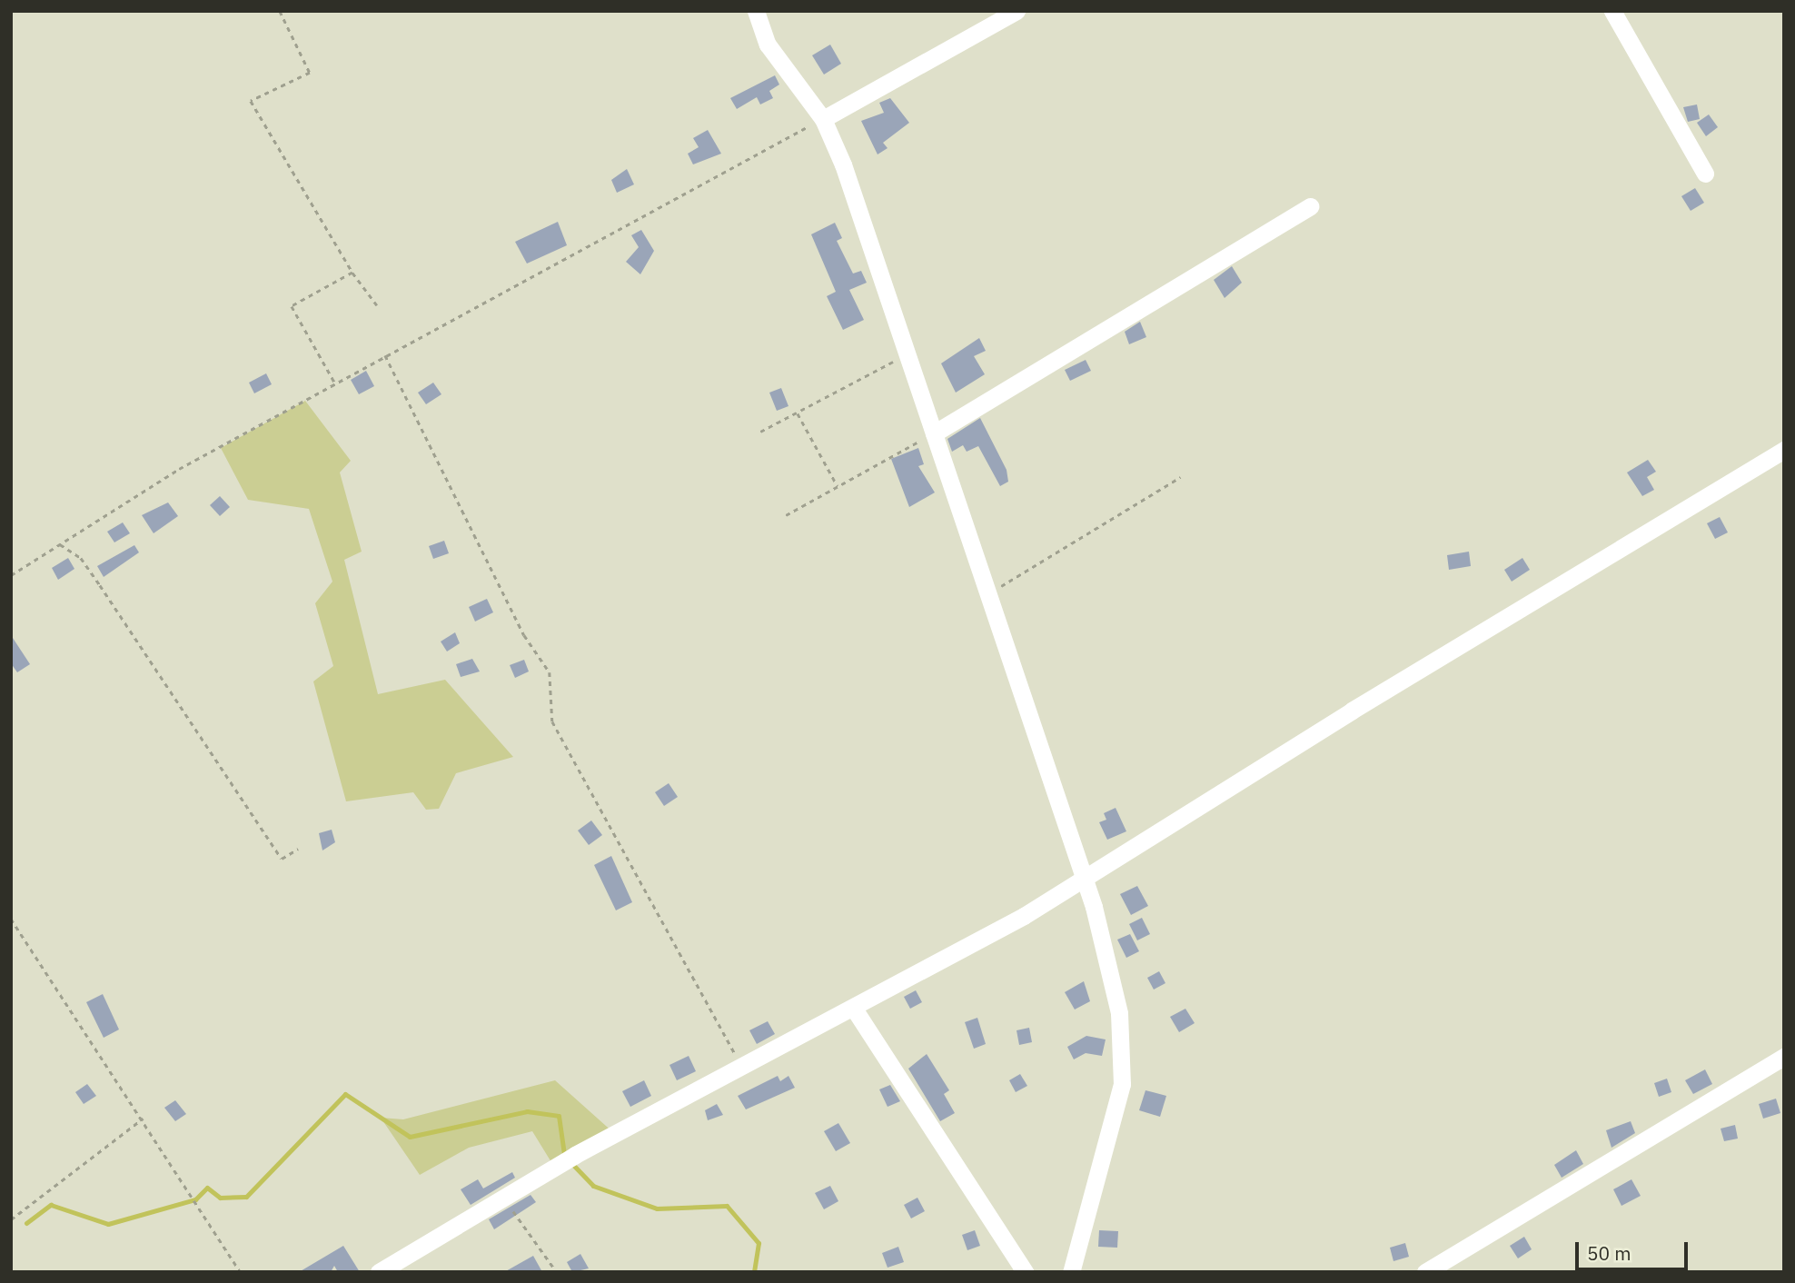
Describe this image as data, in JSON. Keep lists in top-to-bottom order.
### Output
{
  "scale_bar": "50 m"
}
